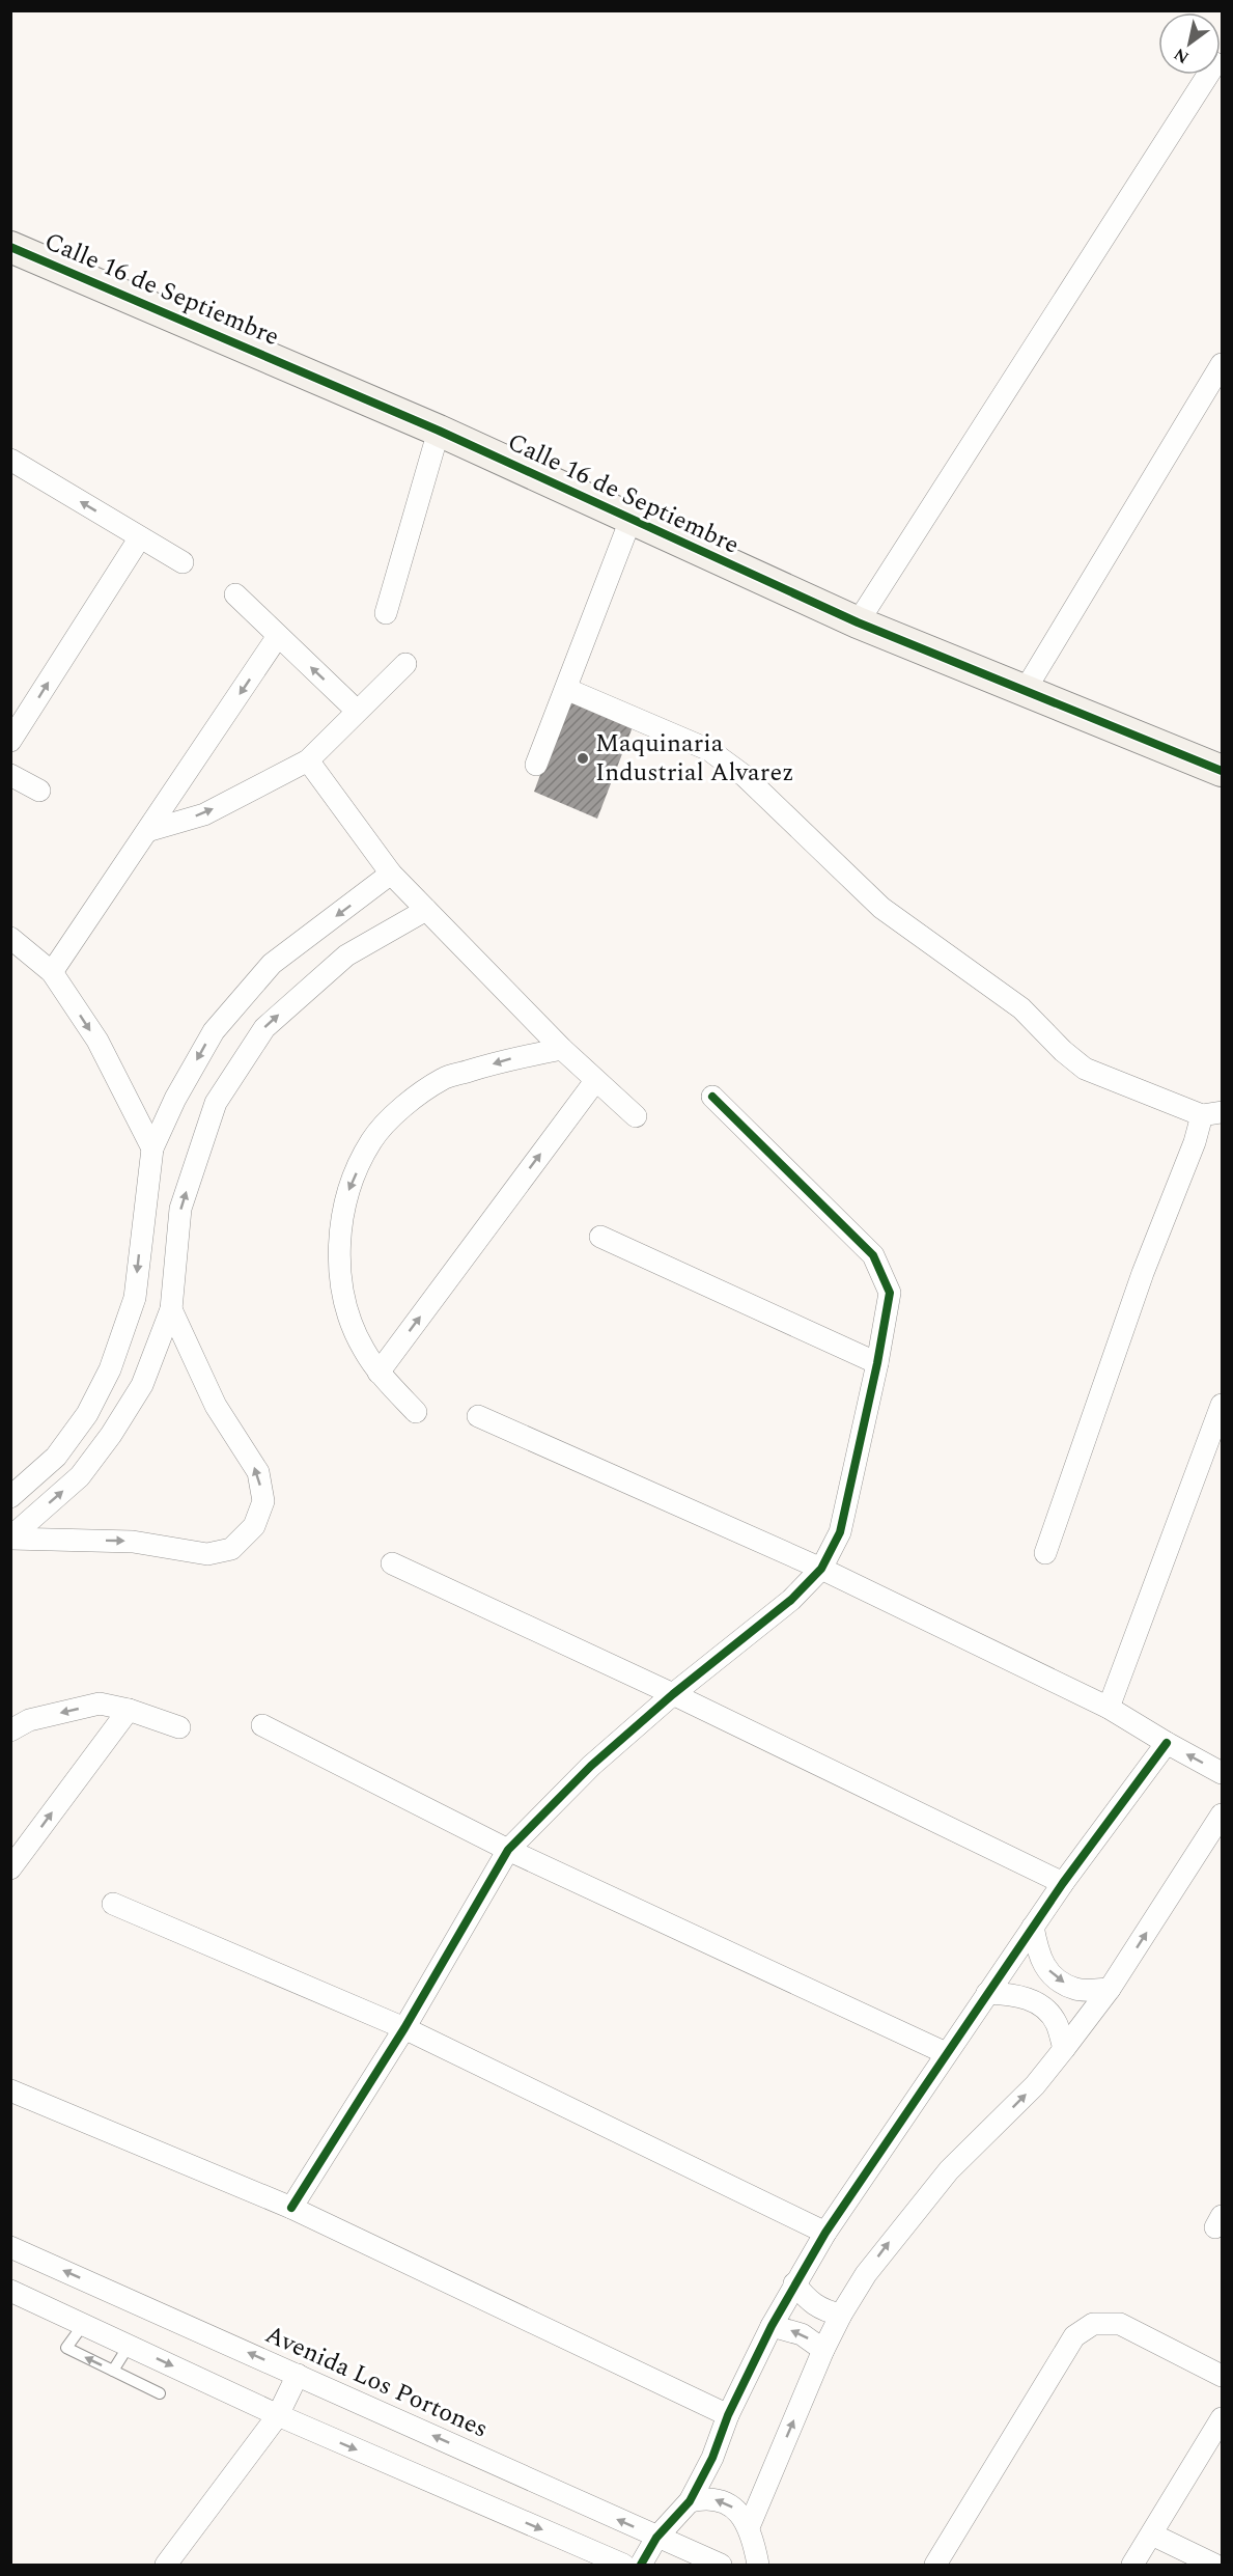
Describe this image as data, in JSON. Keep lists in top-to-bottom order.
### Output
{
  "streets": {
    "street": ["Calle 16 de Septiembre", "Avenida Los Portones"]
  },
  "places": ["Maquinaria Industrial Alvarez"],
  "north": "bottom left"
}
